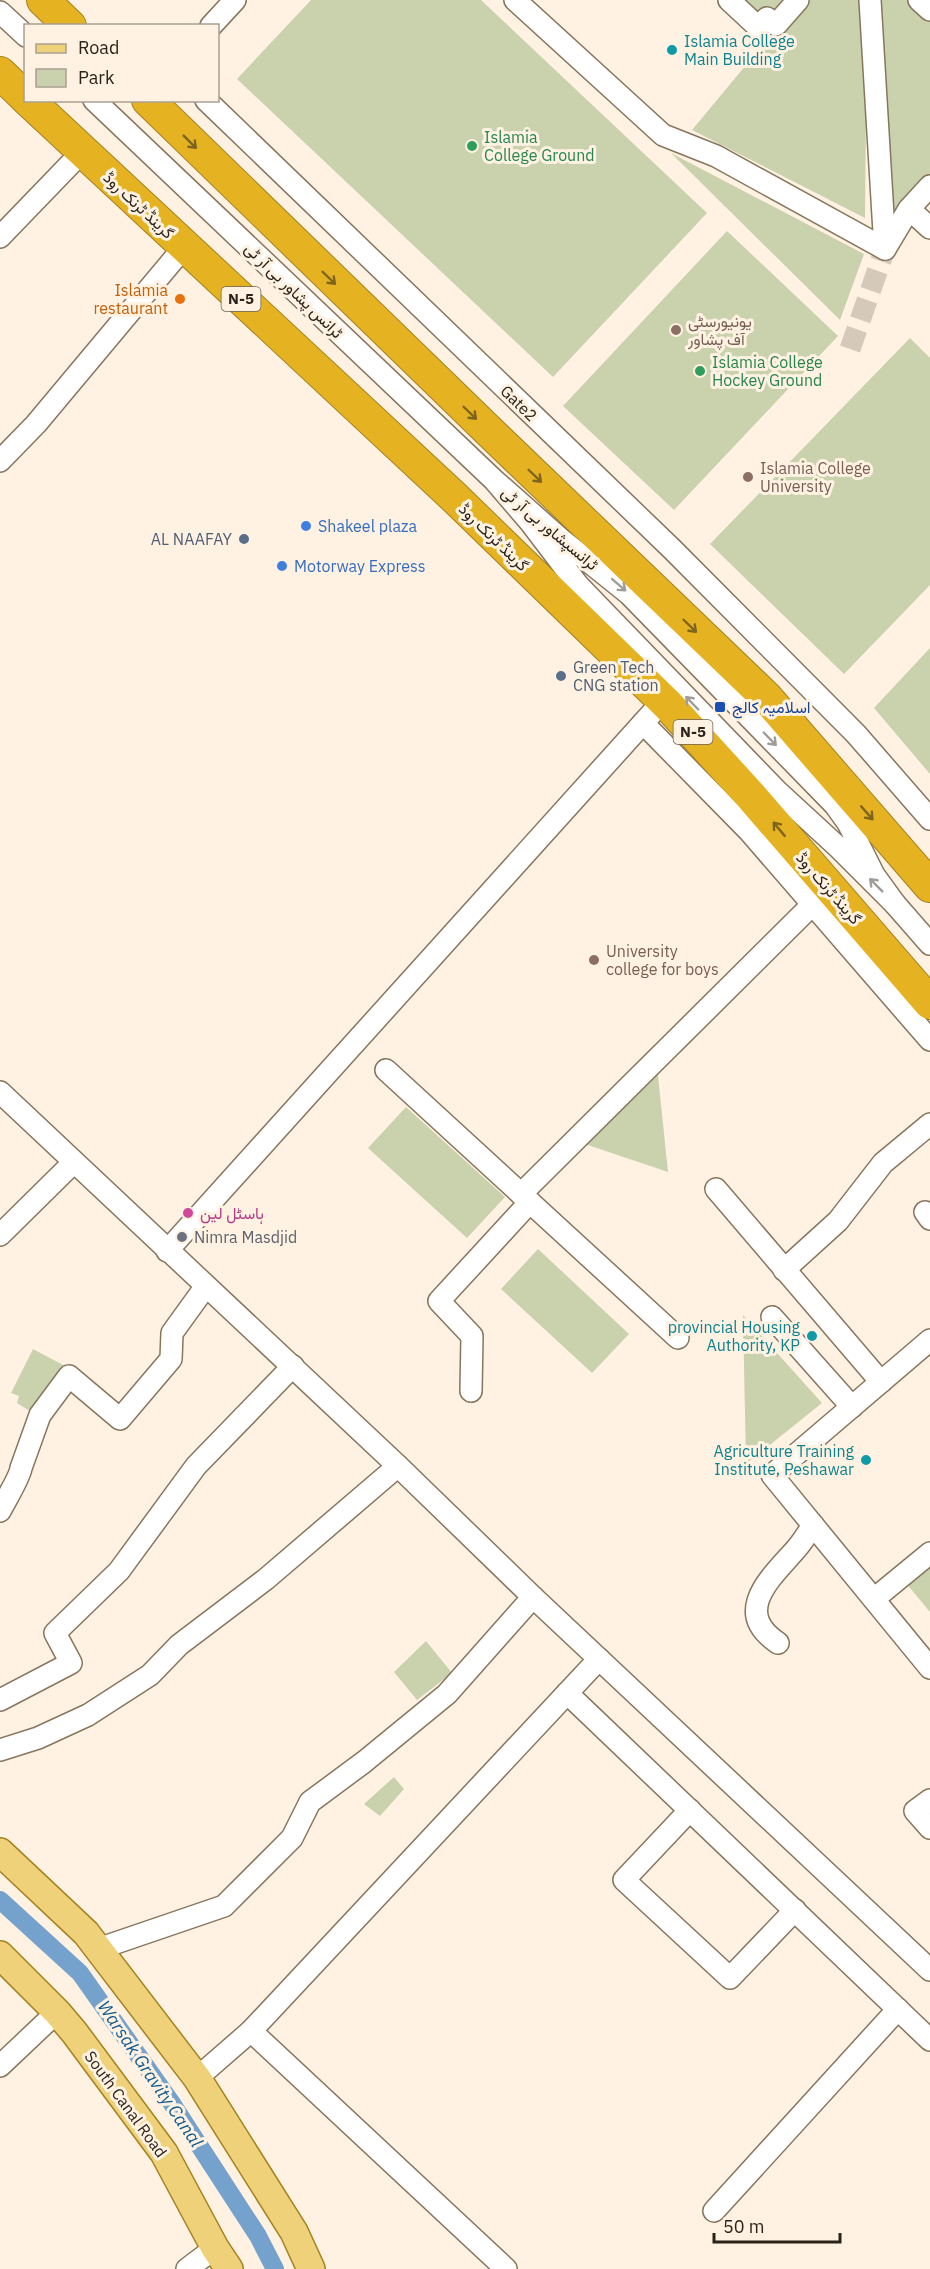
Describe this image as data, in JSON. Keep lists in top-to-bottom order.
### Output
{
  "streets": {
    "highway": ["گرینڈ ٹرنک روڈ", "N-5"],
    "main road": ["South Canal Road"],
    "street": ["ٹرانس پشاور بی آر ٹی", "Gate2", "ٹرانسپشاور بی آر ٹی"]
  },
  "crossings": [
    ["ٹرانس پشاور بی آر ٹی", "ٹرانسپشاور بی آر ٹی"]
  ],
  "water": ["Warsak Gravity Canal"],
  "places": {
    "other": [
      "Islamia College Main Building",
      "Islamia College Ground",
      "Islamia restaurant",
      "یونیورسٹی آف پشاور",
      "Islamia College Hockey Ground",
      "Islamia College University",
      "Shakeel plaza",
      "AL NAAFAY",
      "Motorway Express",
      "Green Tech CNG station",
      "University college for boys",
      "ہاسٹل لین",
      "Nimra Masdjid",
      "provincial Housing Authority, KP",
      "Agriculture Training Institute, Peshawar"
    ],
    "transit": ["اسلامیہ کالج"]
  },
  "legend": ["Road", "Park"],
  "scale_bar": "50 m"
}
